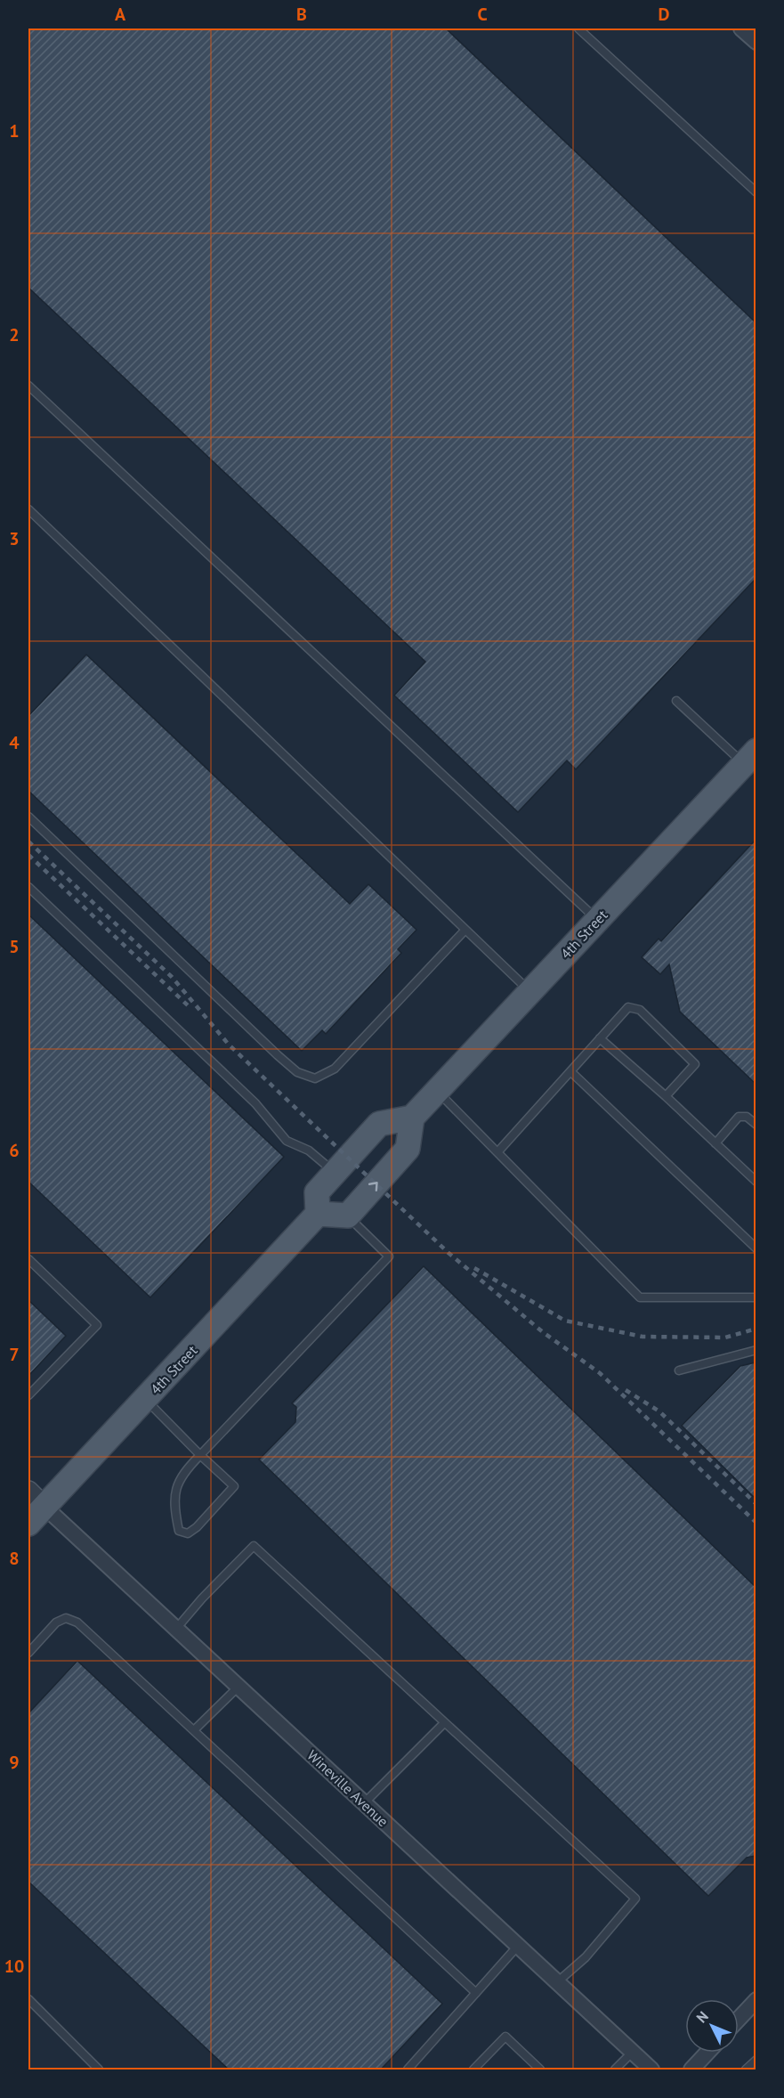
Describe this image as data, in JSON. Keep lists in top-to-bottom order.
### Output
{
  "streets": {
    "main road": ["4th Street"],
    "street": ["Wineville Avenue"]
  },
  "crossings": [
    ["4th Street", "Wineville Avenue"]
  ],
  "north": "top left",
  "grid": {
    "columns": [
      "A",
      "B",
      "C",
      "D"
    ],
    "rows": [
      "1",
      "2",
      "3",
      "4",
      "5",
      "6",
      "7",
      "8",
      "9",
      "10"
    ]
  }
}
